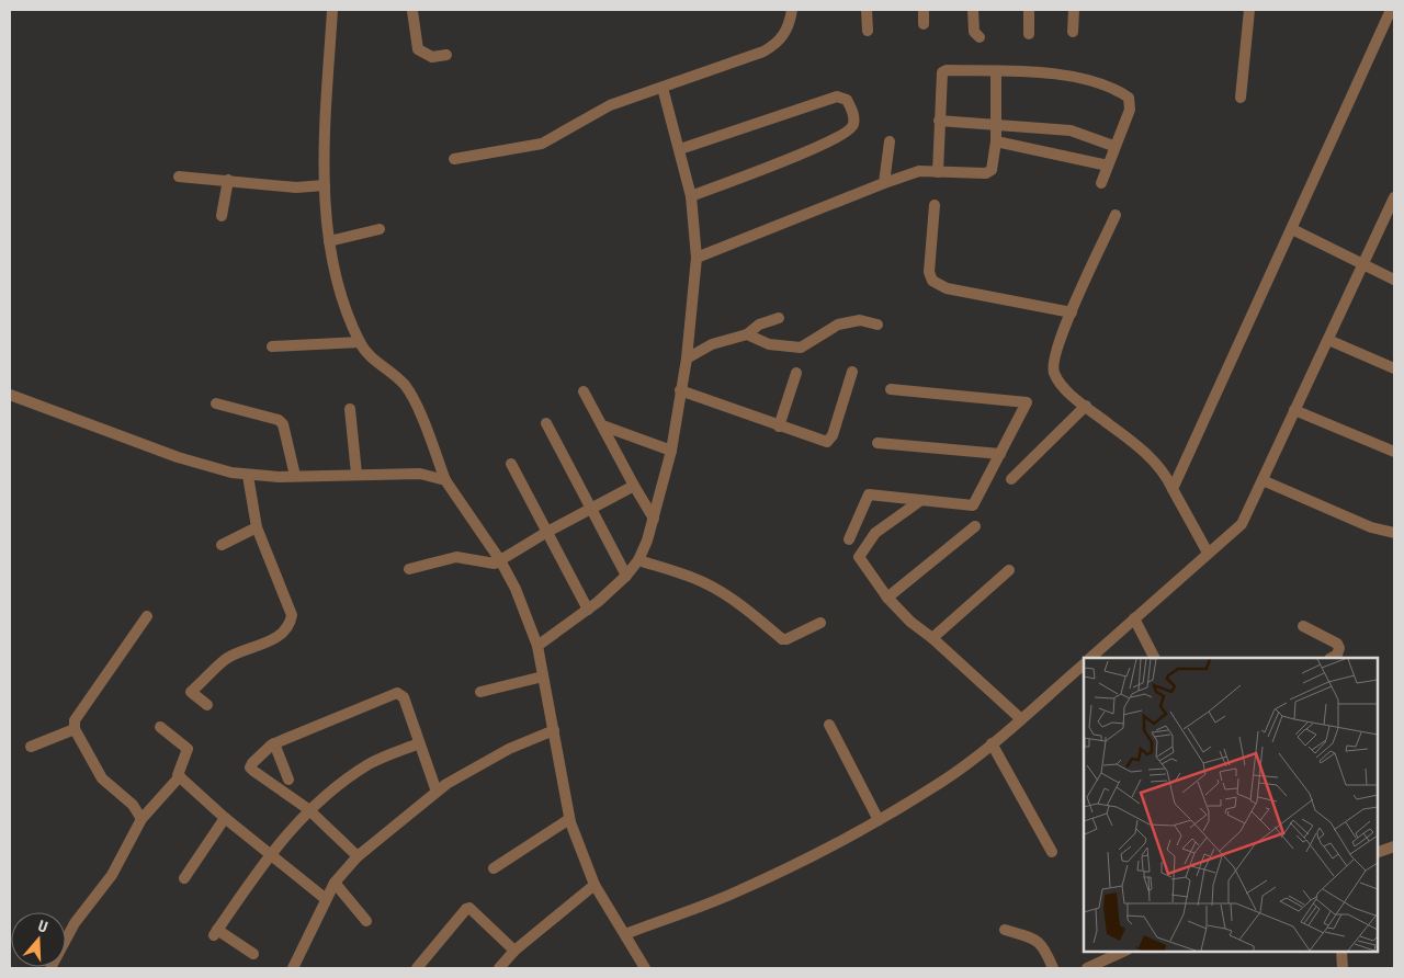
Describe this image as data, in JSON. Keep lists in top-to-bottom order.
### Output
{
  "north": "top"
}
